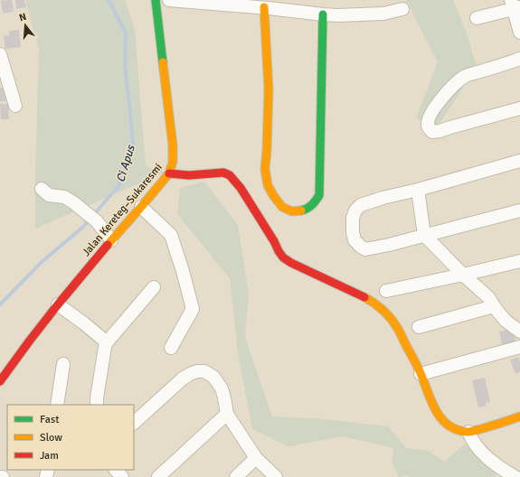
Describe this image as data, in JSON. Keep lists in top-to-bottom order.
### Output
{
  "streets": {
    "street": ["Jalan Kereteg–Sukaresmi"]
  },
  "water": ["Ci Apus"],
  "legend": ["Fast", "Slow", "Jam"],
  "north": "top"
}
